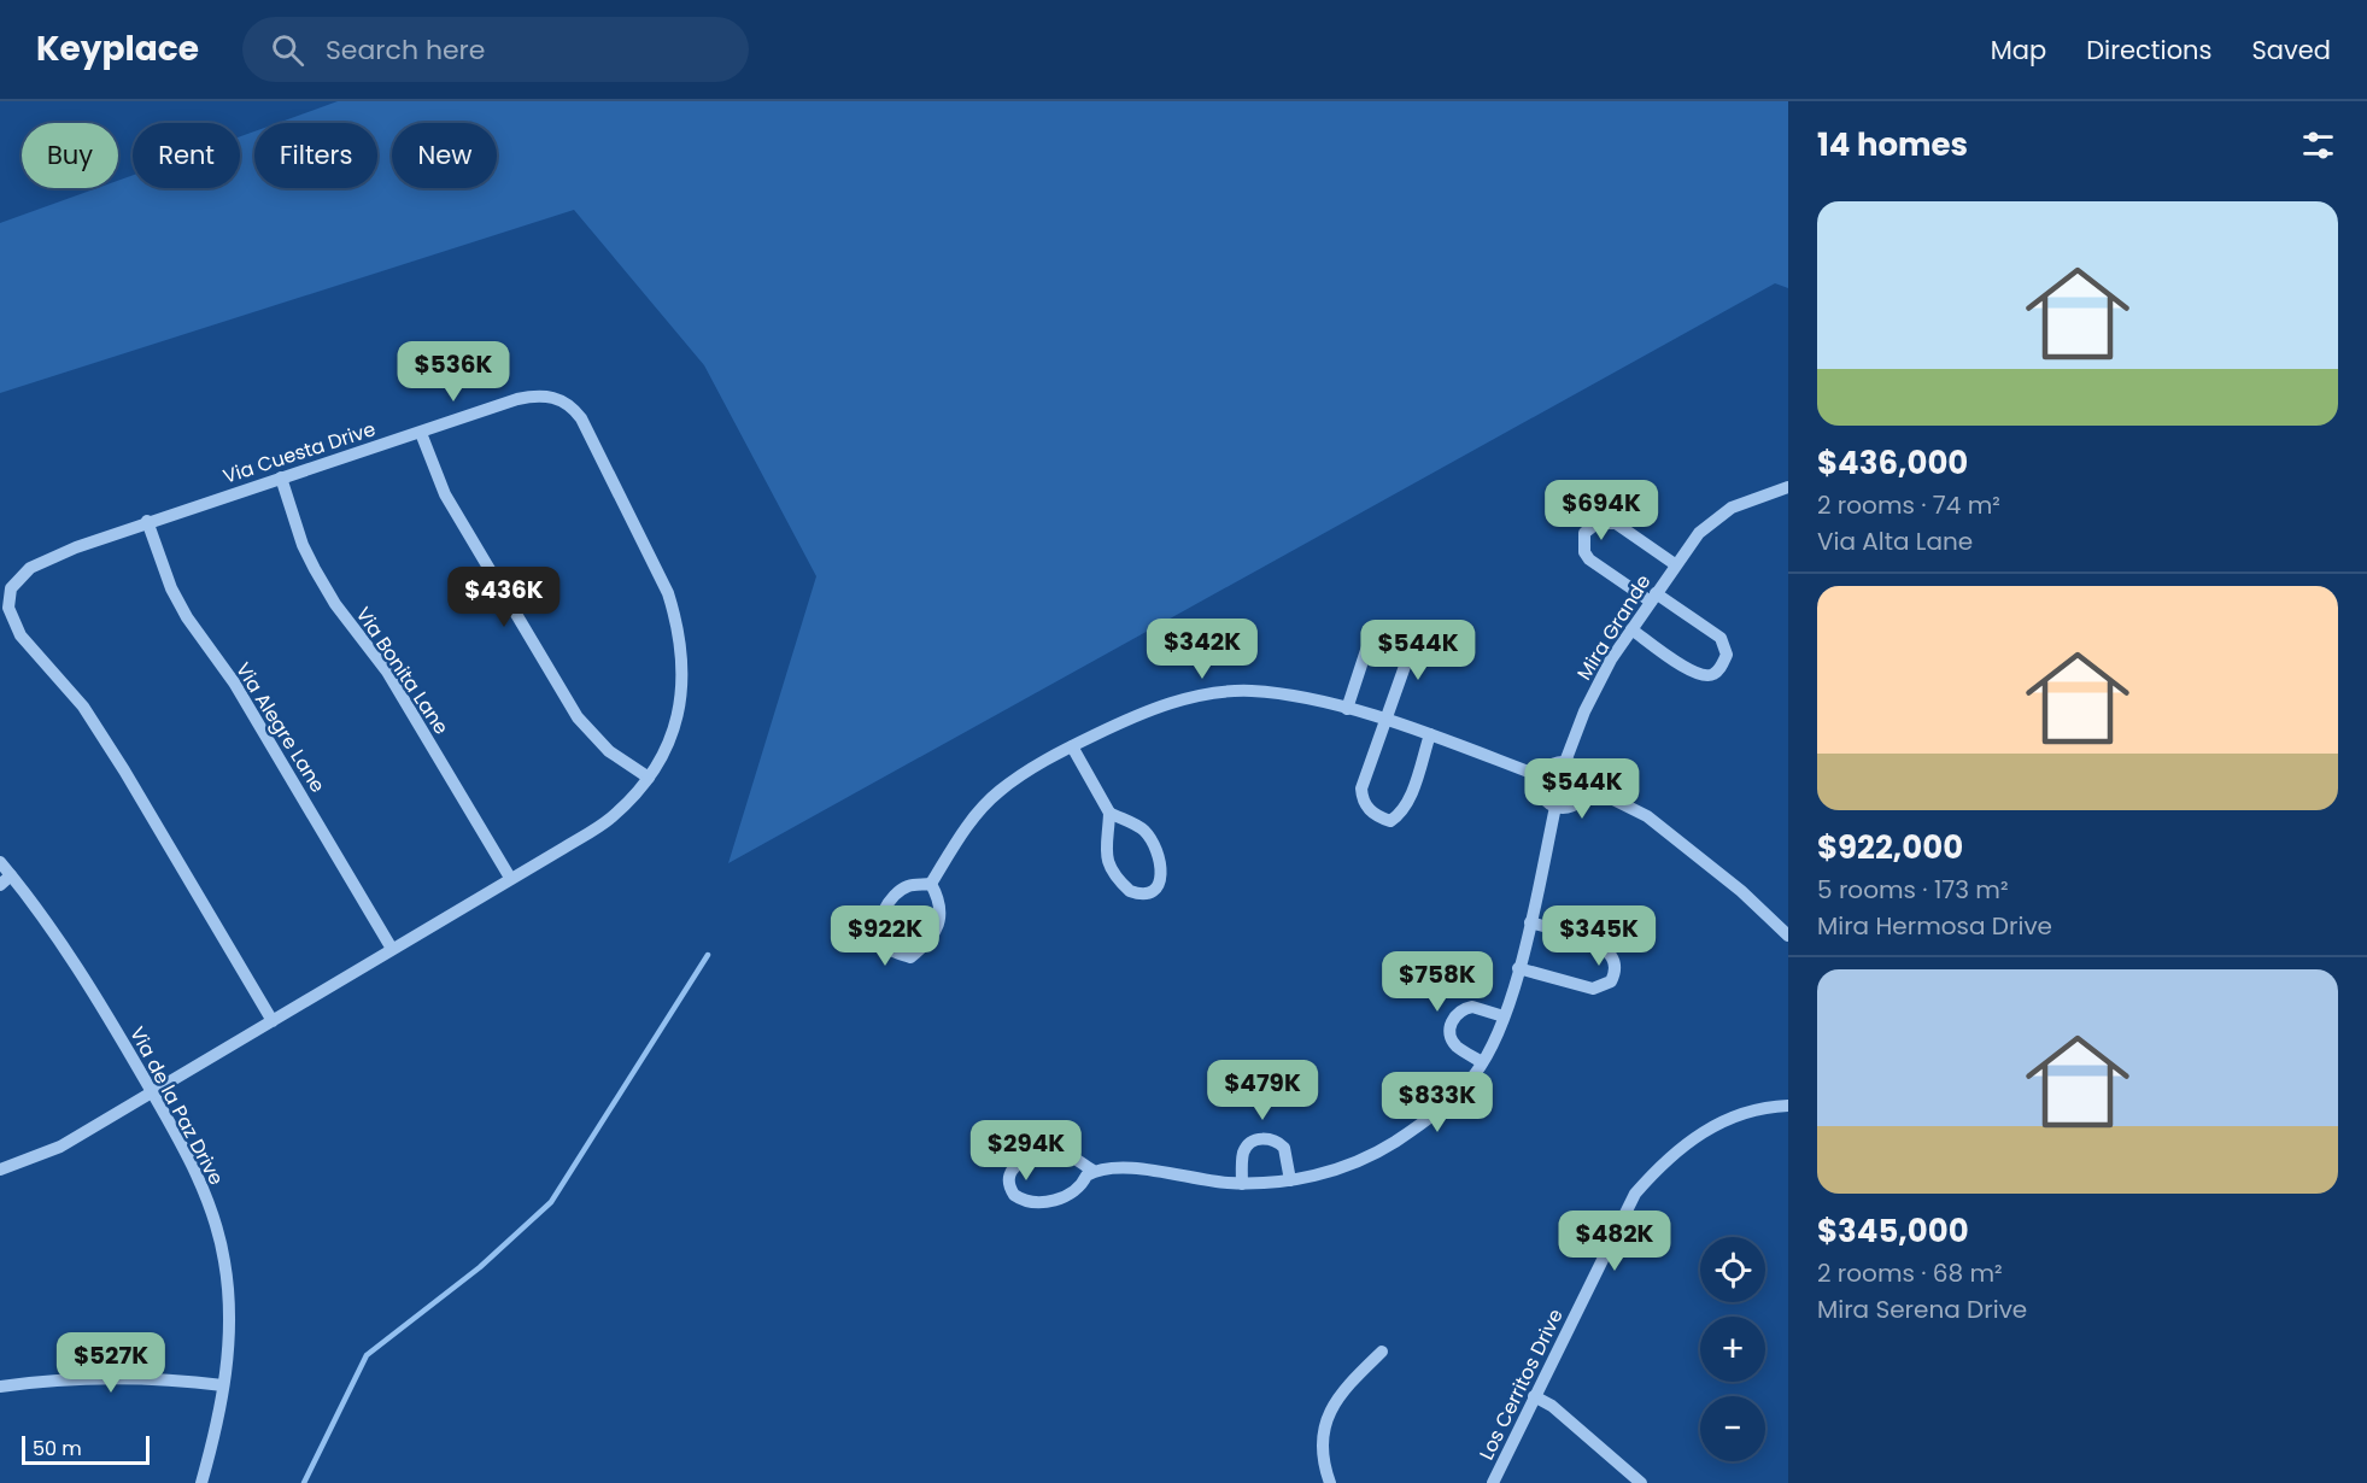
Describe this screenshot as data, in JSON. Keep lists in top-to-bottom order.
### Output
{
  "streets": {
    "street": [
      "Via Cuesta Drive",
      "Mira Grande",
      "Via Bonita Lane",
      "Via Alegre Lane",
      "Via de la Paz Drive",
      "Los Cerritos Drive"
    ]
  },
  "crossings": [
    ["Via Cuesta Drive", "Via Bonita Lane"],
    ["Via Cuesta Drive", "Via Alegre Lane"],
    ["Via Cuesta Drive", "Via de la Paz Drive"]
  ],
  "scale_bar": "50 m",
  "page": {
    "header": "Keyplace",
    "search": "Search here",
    "nav": ["Map", "Directions", "Saved"],
    "heading": "14 homes",
    "chip": [
      "Buy",
      "Rent",
      "Filters",
      "New"
    ],
    "list": [
      {
        "name": "$436,000",
        "note": "2 rooms · 74 m² · Via Alta Lane"
      },
      {
        "name": "$922,000",
        "note": "5 rooms · 173 m² · Mira Hermosa Drive"
      },
      {
        "name": "$345,000",
        "note": "2 rooms · 68 m² · Mira Serena Drive"
      }
    ],
    "price": [
      "$536K",
      "$694K",
      "$436K",
      "$342K",
      "$544K",
      "$544K",
      "$922K",
      "$345K",
      "$758K",
      "$479K",
      "$833K",
      "$294K",
      "$482K",
      "$527K"
    ],
    "map_buttons": ["+", "−"],
    "scale": "50 m"
  }
}
